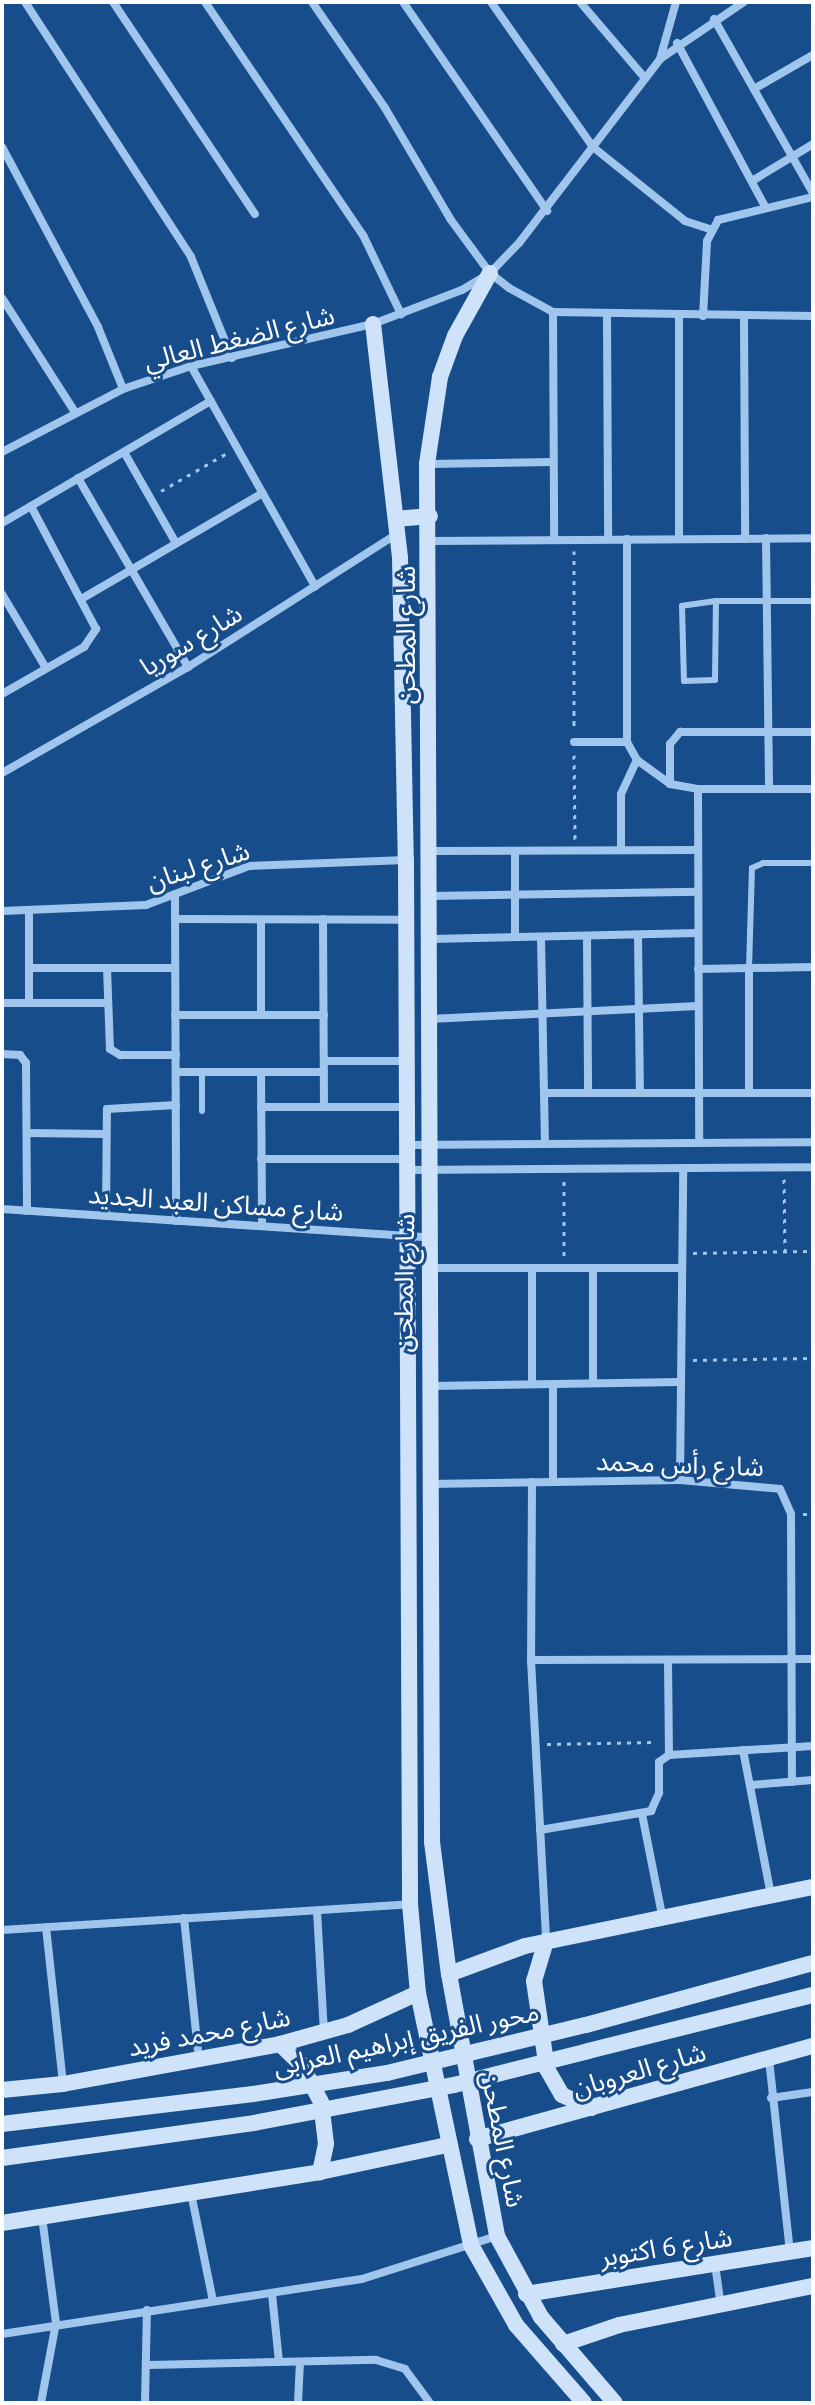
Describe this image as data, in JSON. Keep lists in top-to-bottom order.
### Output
{
  "streets": {
    "street": [
      "شارع الضغط العالي",
      "شارع المطحن",
      "شارع سوريا",
      "شارع لبنان",
      "شارع مساكن العبد الجديد",
      "شارع رأس محمد",
      "شارع محمد فريد",
      "محور الفريق إبراهيم العرابى",
      "شارع العروبان",
      "شارع 6 اكتوبر"
    ]
  },
  "crossings": [
    ["شارع الضغط العالي", "شارع المطحن"],
    ["شارع المطحن", "شارع سوريا"],
    ["شارع المطحن", "شارع لبنان"],
    ["شارع المطحن", "شارع مساكن العبد الجديد"],
    ["شارع المطحن", "شارع رأس محمد"],
    ["شارع المطحن", "شارع محمد فريد"],
    ["شارع المطحن", "شارع العروبان"],
    ["شارع المطحن", "شارع 6 اكتوبر"]
  ]
}
